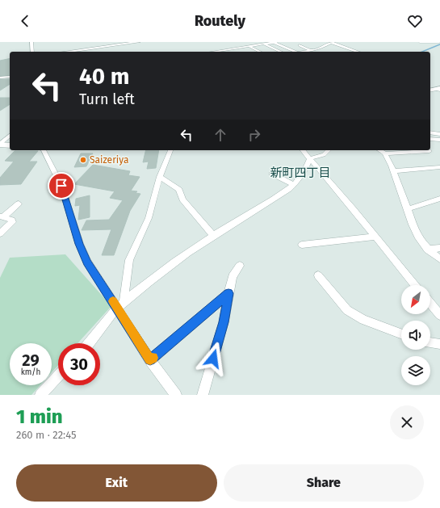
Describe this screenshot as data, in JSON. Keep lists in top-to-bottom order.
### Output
{
  "districts": ["新町四丁目"],
  "places": ["Saizeriya"],
  "north": "bottom left",
  "page": {
    "header": "Routely",
    "turn": ["40 m", "Turn left"],
    "speed": "29 km/h",
    "limit": "30",
    "heading": ["1 min", "260 m · 22:45"],
    "buttons": ["Exit", "Share"]
  }
}
